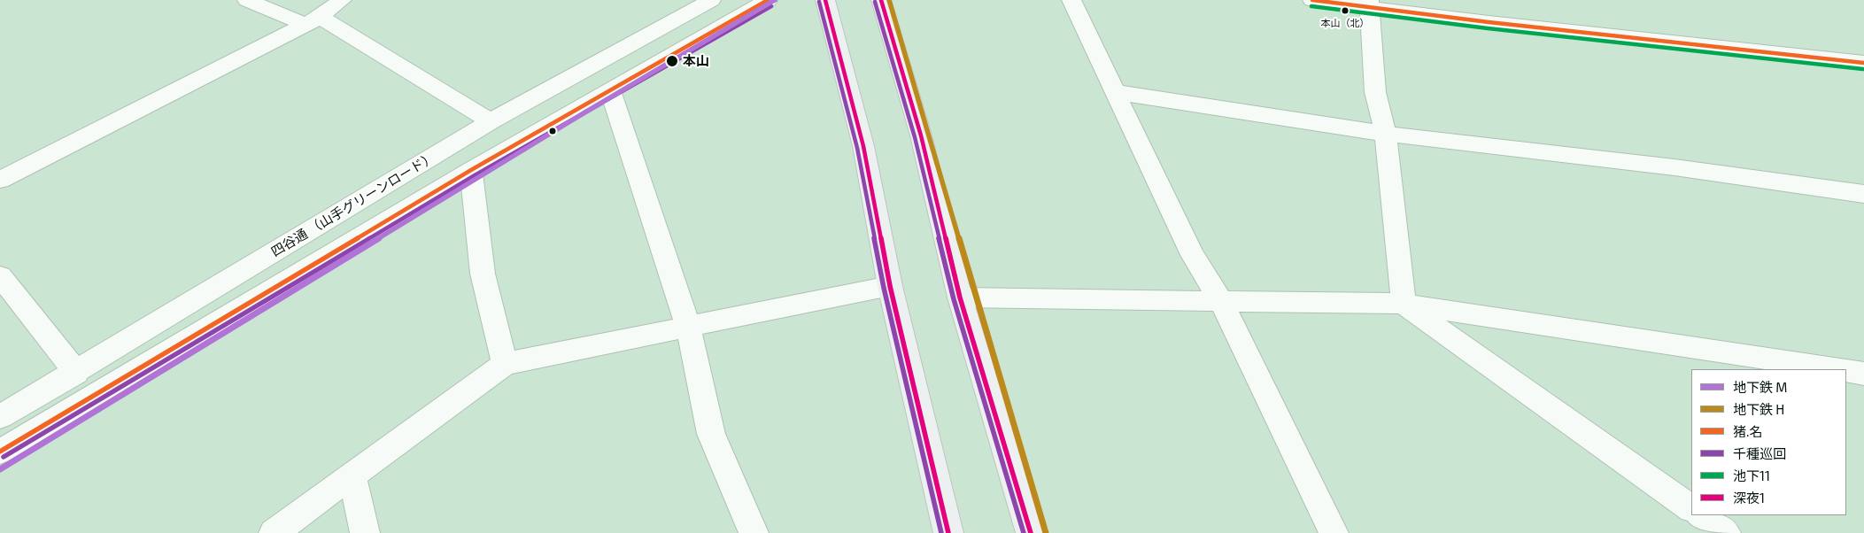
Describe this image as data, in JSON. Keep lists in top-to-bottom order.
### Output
{
  "streets": {
    "street": ["四谷通 （山手グリーンロード）"]
  },
  "places": ["本山（北）", "本山"],
  "lines": [
    "metro line M",
    "metro line H",
    "transit line 猪.名",
    "transit line 深夜1",
    "transit line 千種巡回",
    "transit line 池下11"
  ],
  "legend": [
    "地下鉄 M",
    "地下鉄 H",
    "猪.名",
    "千種巡回",
    "池下11",
    "深夜1"
  ]
}
